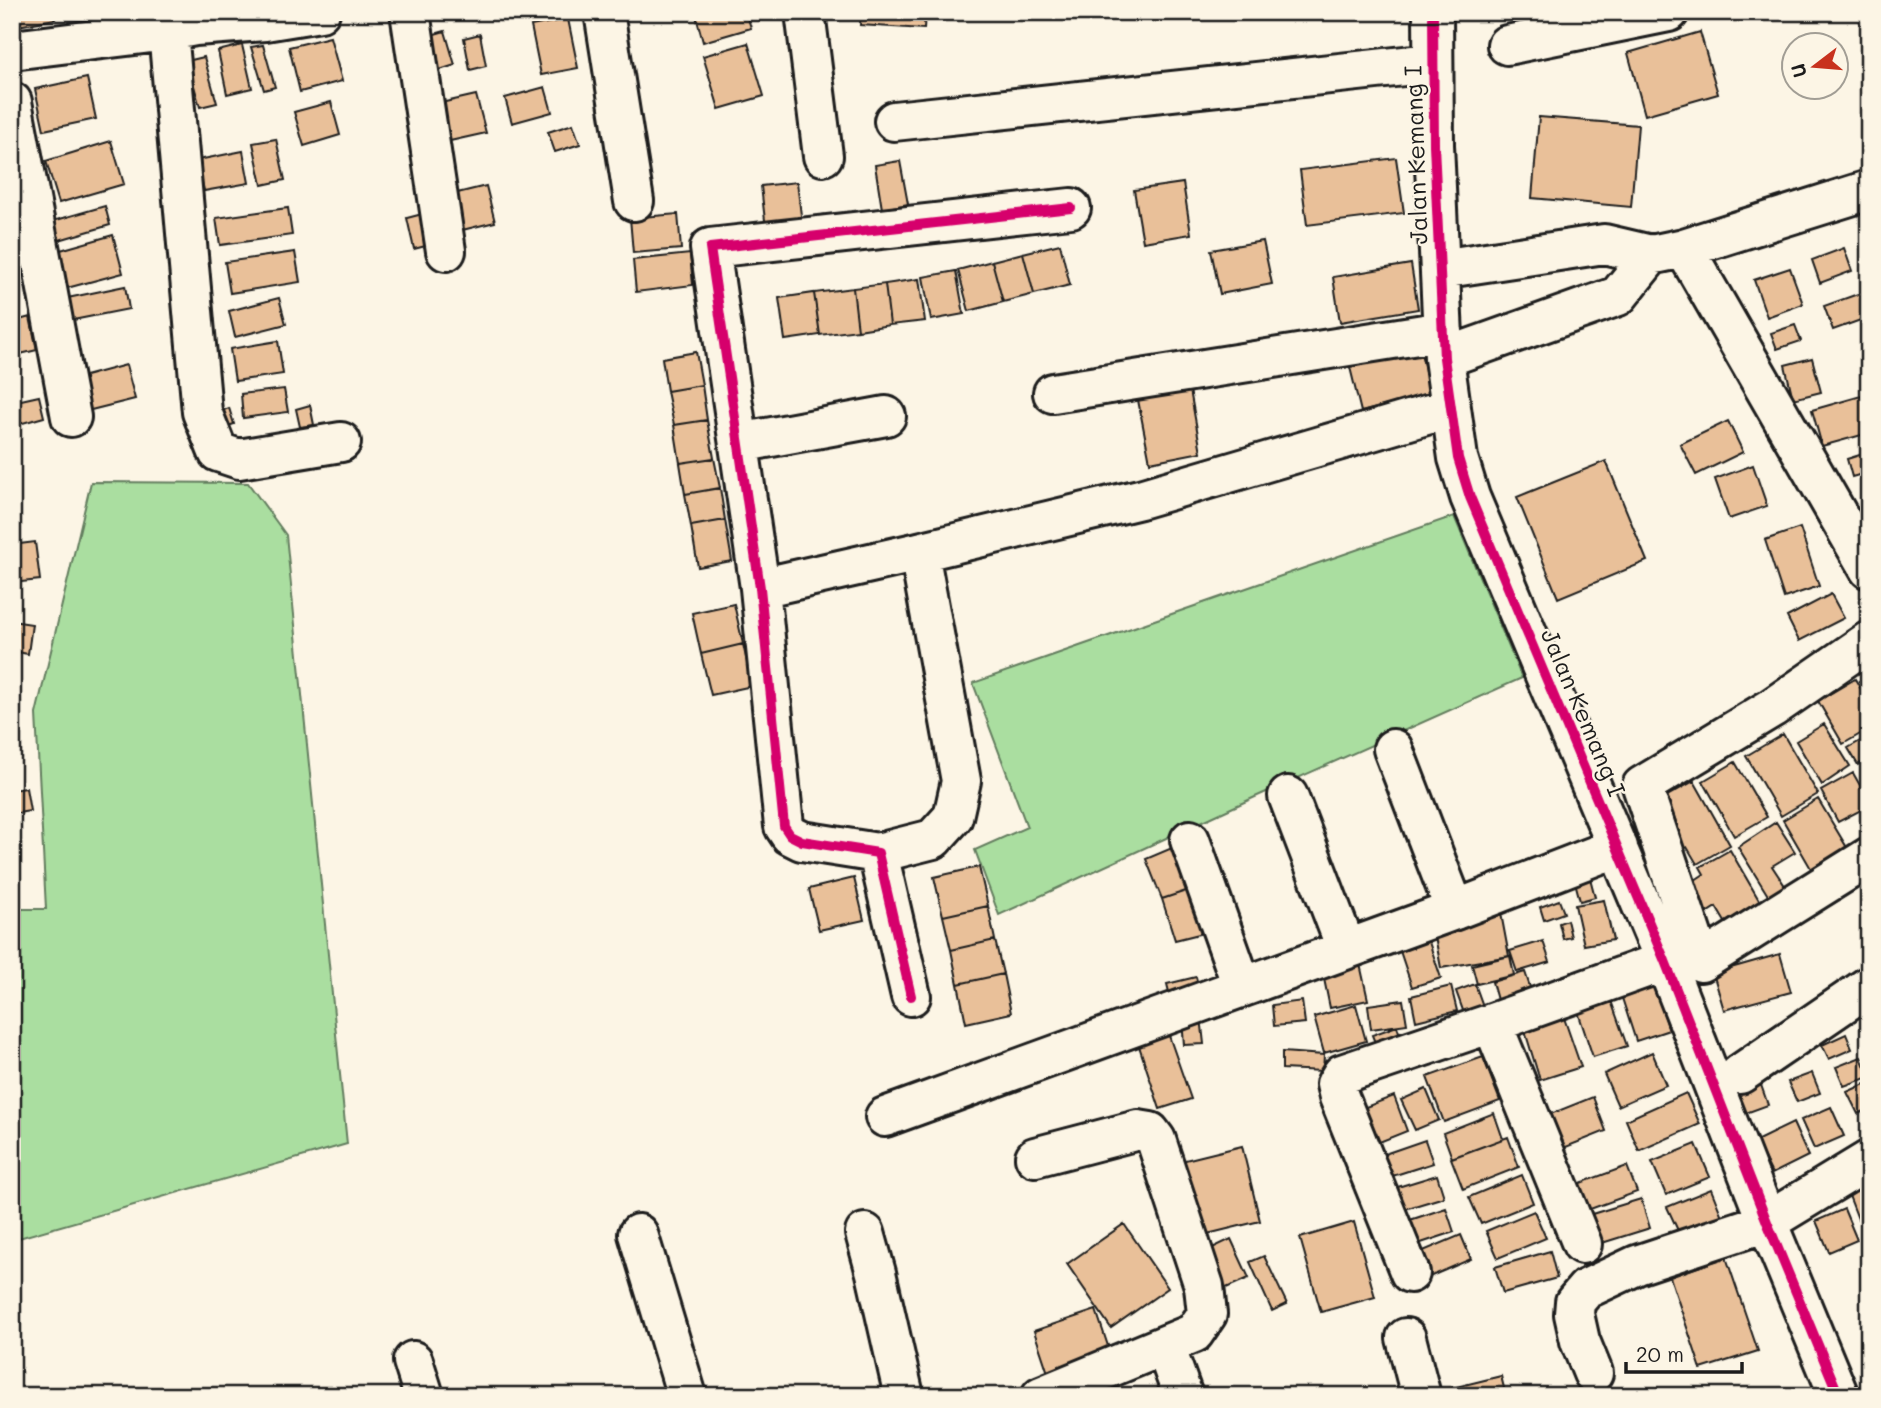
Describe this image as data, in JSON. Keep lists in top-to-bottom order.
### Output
{
  "streets": {
    "street": ["Jalan Kemang I"]
  },
  "scale_bar": "20 m",
  "north": "left"
}
